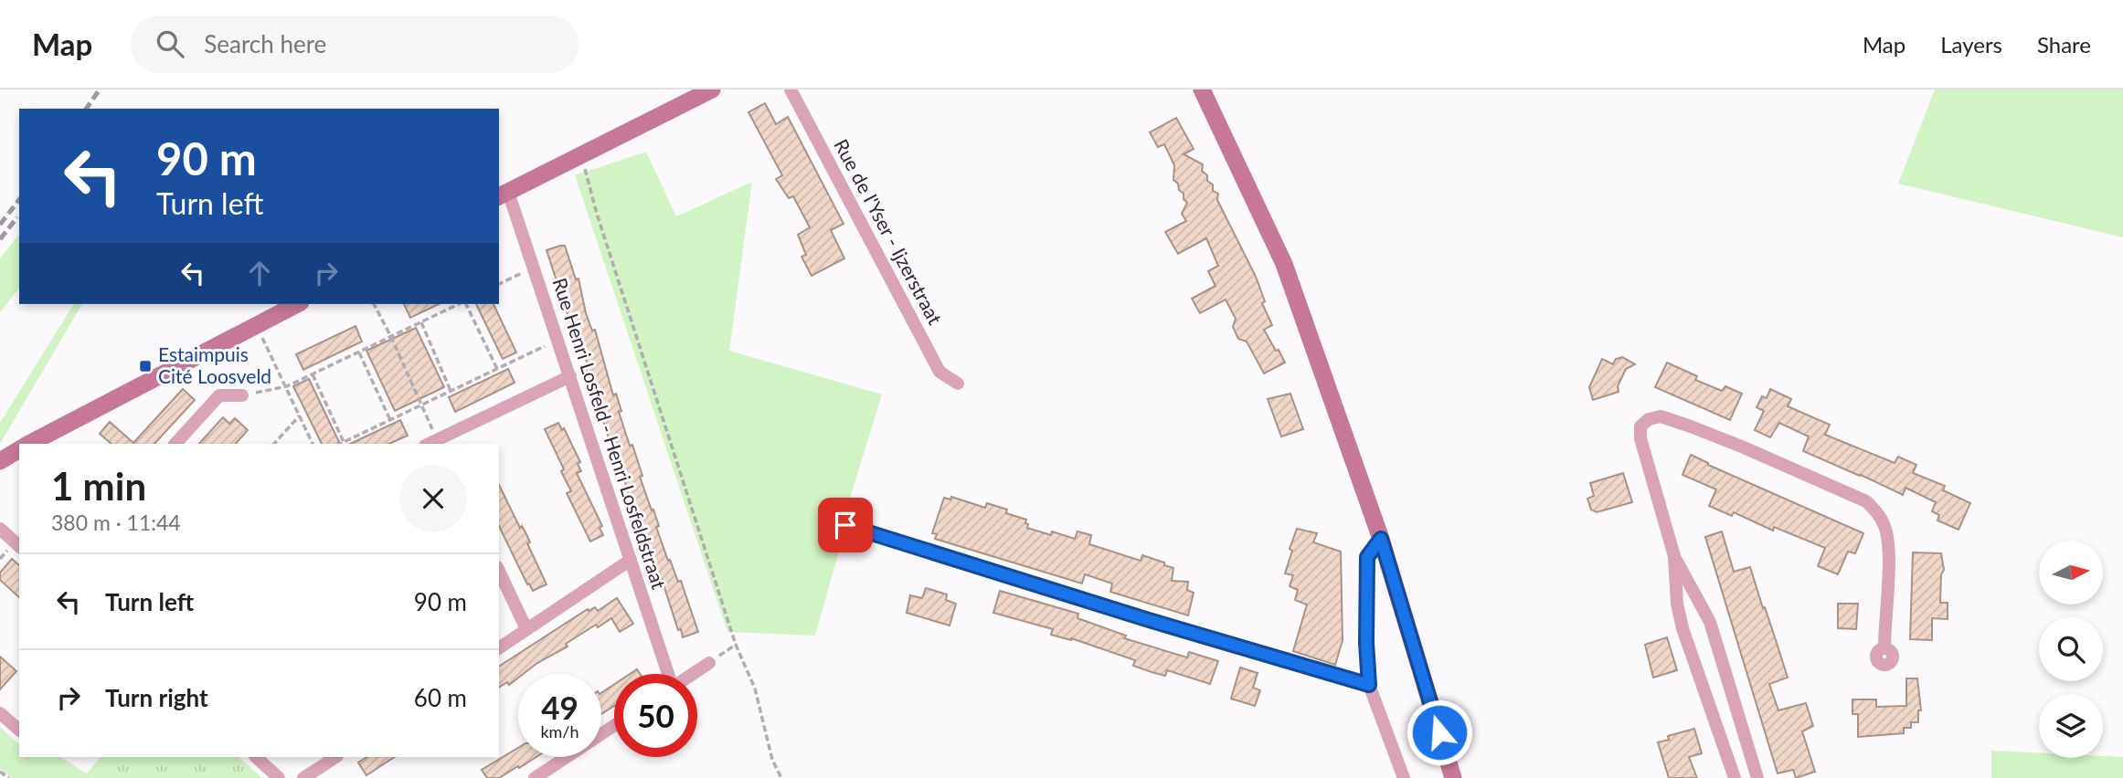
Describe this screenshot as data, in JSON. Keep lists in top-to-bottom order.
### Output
{
  "streets": {
    "street": ["Rue de l'Yser - Ijzerstraat", "Rue Henri Losfeld - Henri Losfeldstraat"]
  },
  "places": {
    "transit": ["Estaimpuis Cité Loosveld"]
  },
  "north": "right",
  "page": {
    "header": "Map",
    "search": "Search here",
    "nav": ["Map", "Layers", "Share"],
    "turn": ["90 m", "Turn left"],
    "heading": ["1 min", "380 m · 11:44"],
    "list": [
      {
        "name": "Turn left",
        "value": "90 m"
      },
      {
        "name": "Turn right",
        "value": "60 m"
      }
    ],
    "speed": "49 km/h",
    "limit": "50"
  }
}
